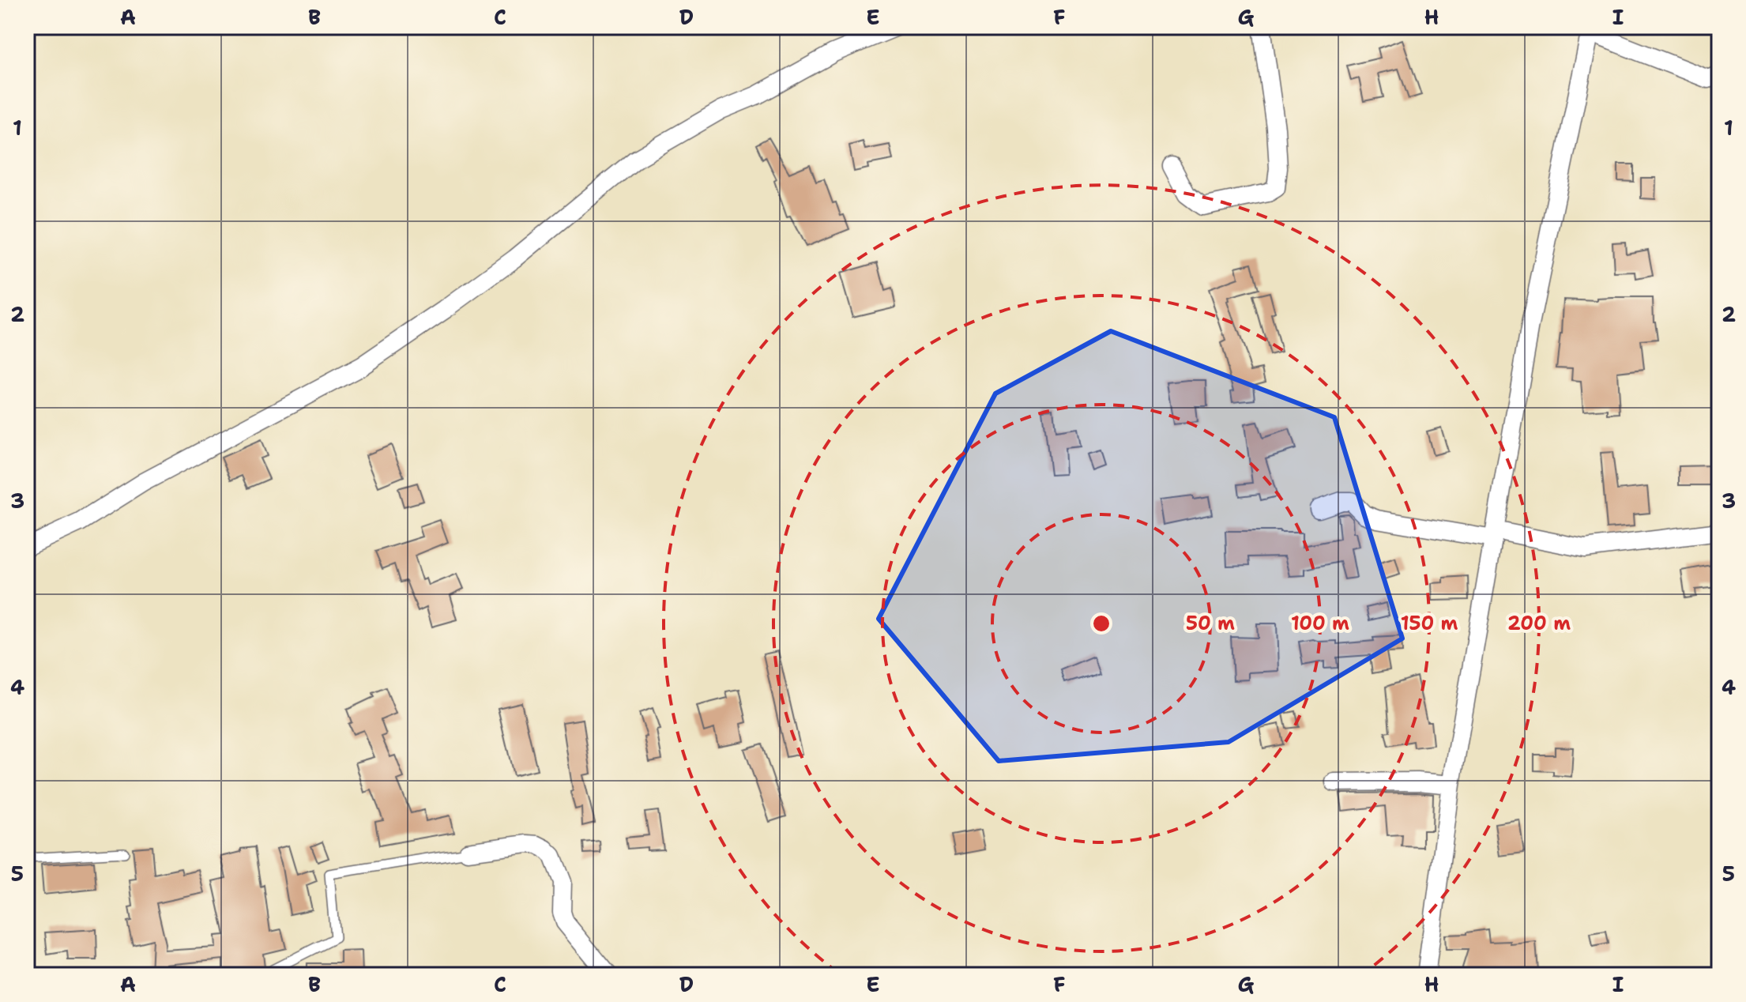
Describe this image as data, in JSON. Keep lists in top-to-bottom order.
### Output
{
  "grid": {
    "columns": [
      "A",
      "B",
      "C",
      "D",
      "E",
      "F",
      "G",
      "H",
      "I"
    ],
    "rows": [
      "1",
      "2",
      "3",
      "4",
      "5"
    ]
  },
  "rings": [
    "50 m",
    "100 m",
    "150 m",
    "200 m"
  ]
}
